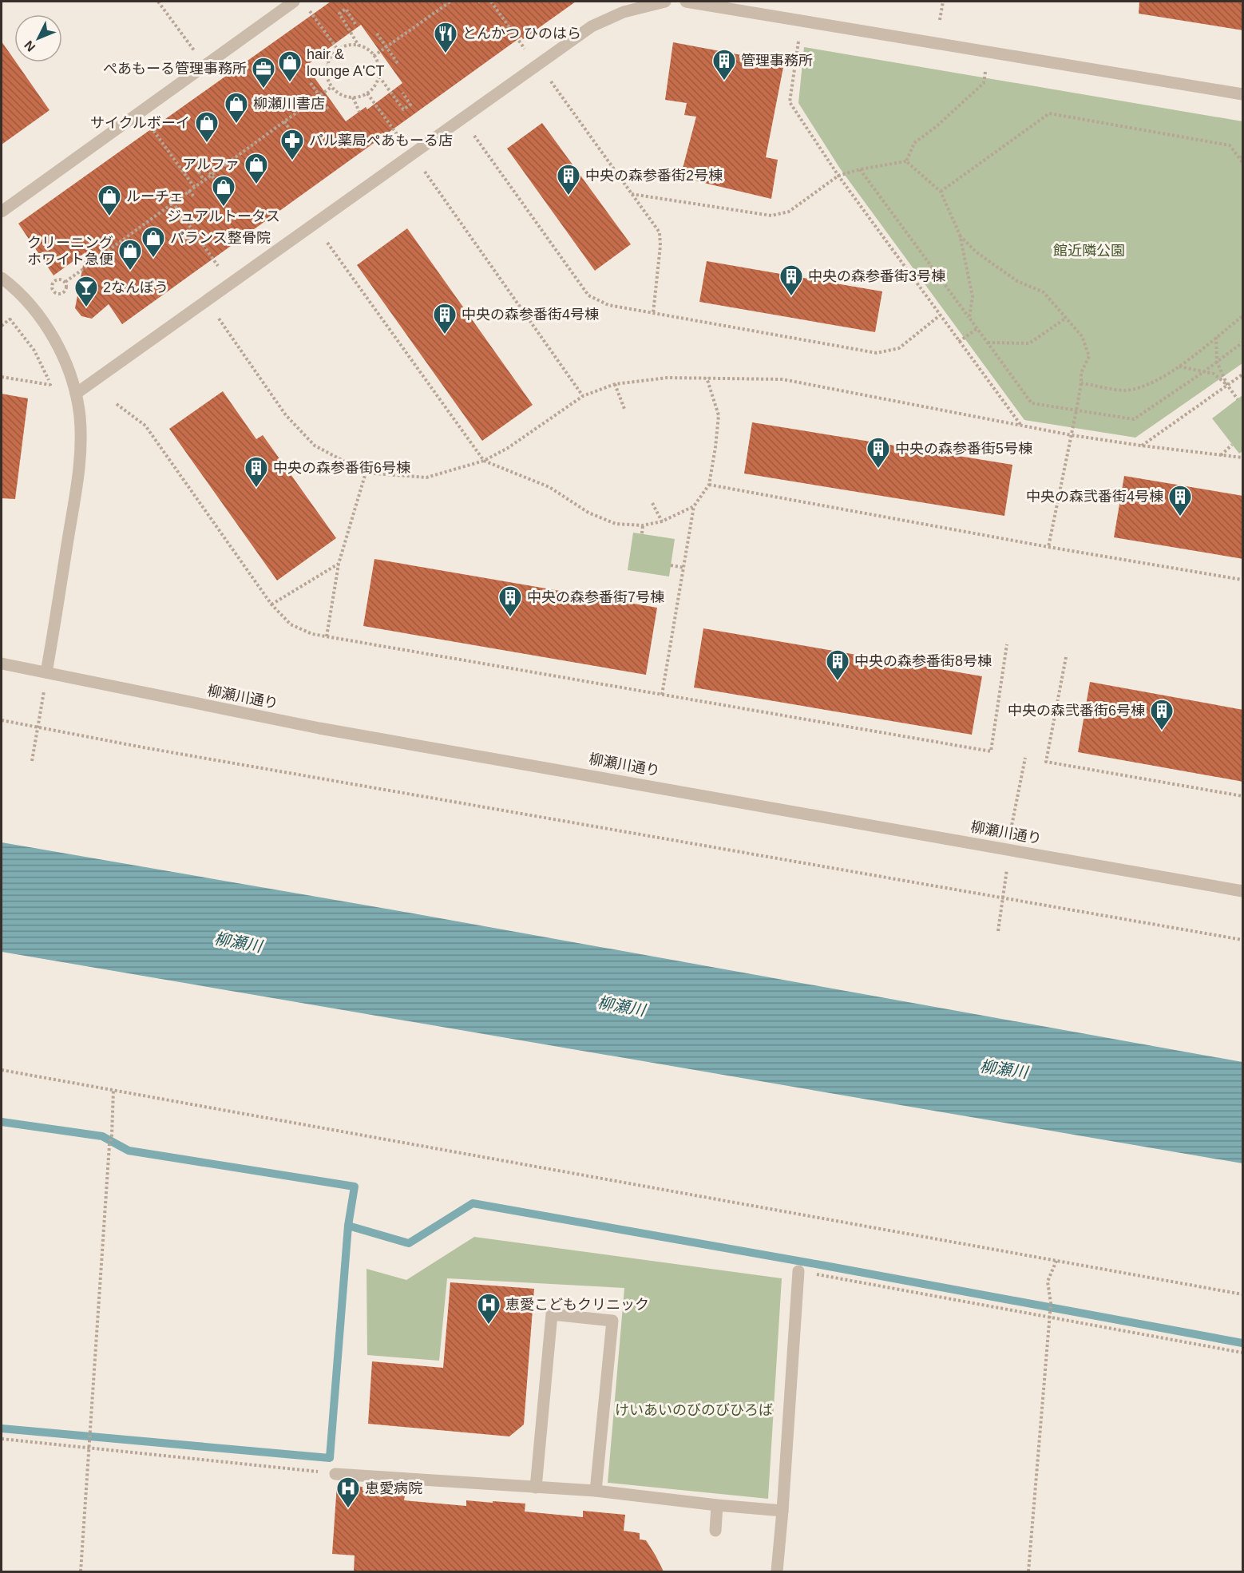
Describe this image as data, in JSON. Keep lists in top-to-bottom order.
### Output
{
  "streets": {
    "street": ["柳瀬川通り"]
  },
  "water": ["柳瀬川"],
  "parks": ["館近隣公園", "けいあいのびのびひろば"],
  "places": {
    "restaurant": ["とんかつ ひのはら"],
    "building": [
      "管理事務所",
      "中央の森参番街2号棟",
      "中央の森参番街3号棟",
      "中央の森参番街4号棟",
      "中央の森参番街5号棟",
      "中央の森参番街6号棟",
      "中央の森弐番街4号棟",
      "中央の森参番街7号棟",
      "中央の森参番街8号棟",
      "中央の森弐番街6号棟"
    ],
    "shop": [
      "hair & lounge A'CT",
      "柳瀬川書店",
      "サイクルボーイ",
      "アルファ",
      "ジュアルトータス",
      "ルーチェ",
      "パランス整骨院",
      "クリーニング ホワイト急便"
    ],
    "office": ["ぺあもーる管理事務所"],
    "pharmacy": ["パル薬局ぺあもーる店"],
    "bar": ["2なんぼう"],
    "hospital": ["恵愛こどもクリニック", "恵愛病院"]
  },
  "north": "bottom left"
}
